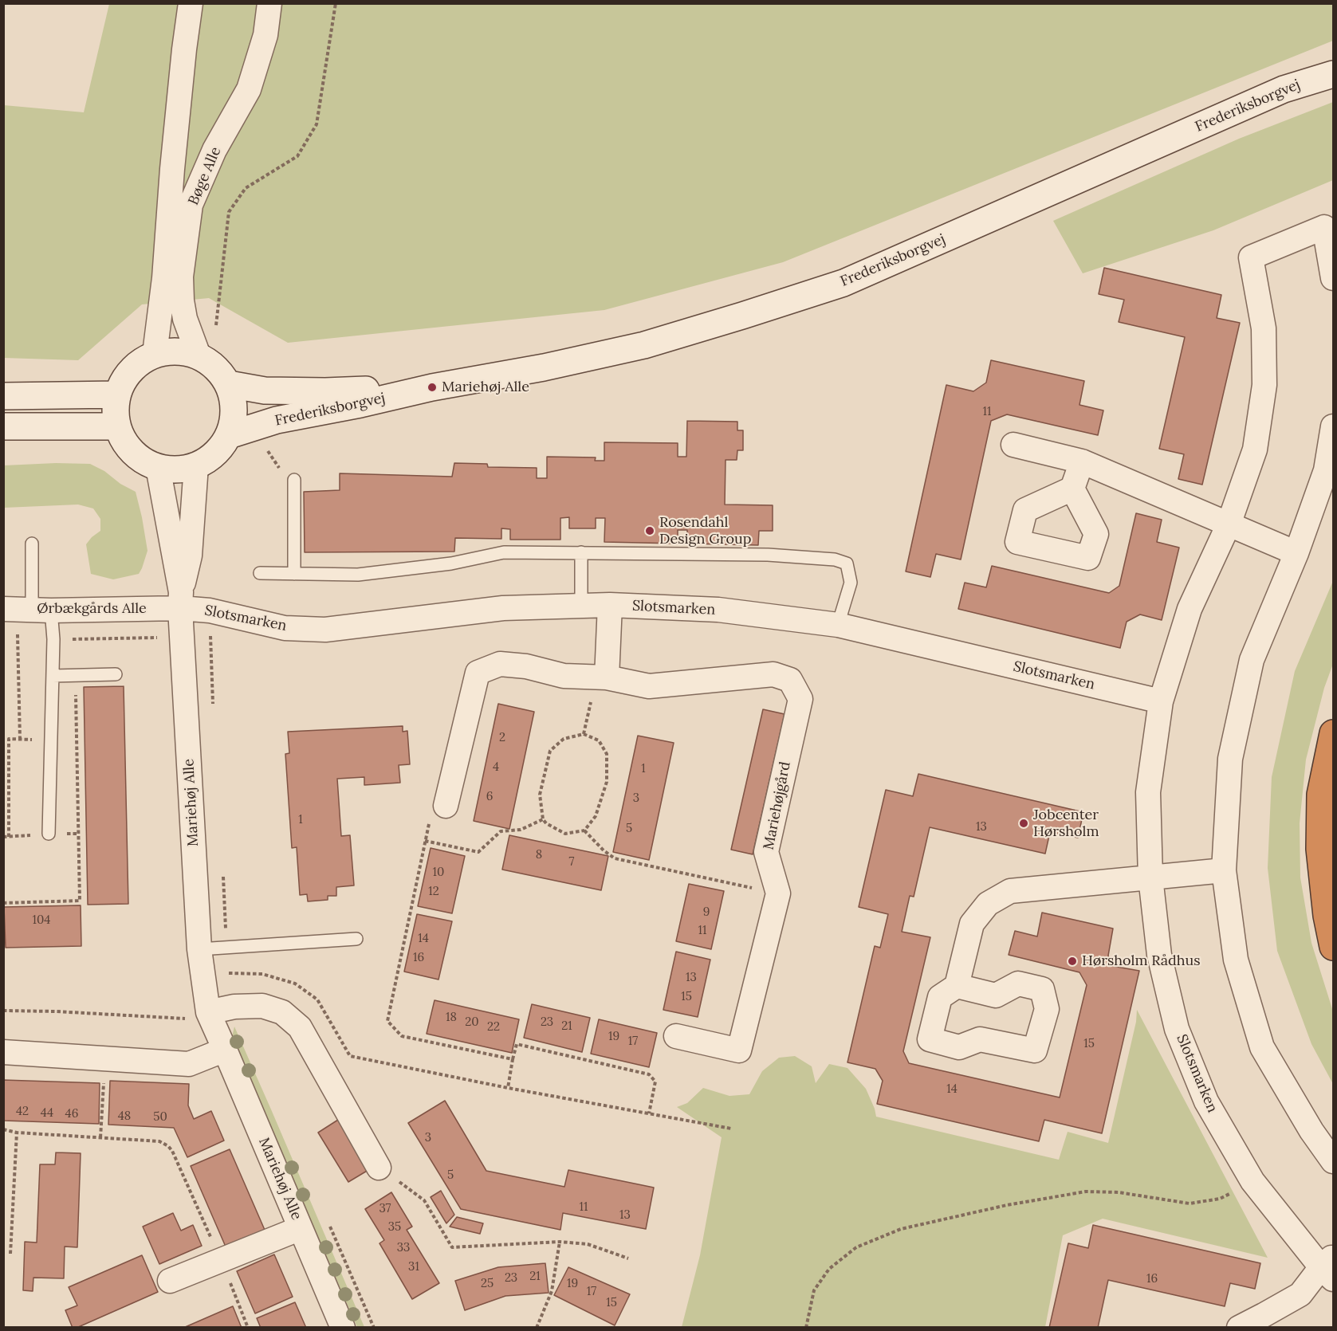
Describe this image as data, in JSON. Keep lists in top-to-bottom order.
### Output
{
  "streets": {
    "main road": ["Frederiksborgvej"],
    "street": [
      "Bøge Alle",
      "Slotsmarken",
      "Ørbækgårds Alle",
      "Mariehøj Alle",
      "Mariehøjgård"
    ]
  },
  "crossings": [
    ["Frederiksborgvej", "Bøge Alle"],
    ["Frederiksborgvej", "Mariehøj Alle"],
    ["Bøge Alle", "Mariehøj Alle"],
    ["Slotsmarken", "Ørbækgårds Alle"],
    ["Slotsmarken", "Mariehøj Alle"],
    ["Ørbækgårds Alle", "Mariehøj Alle"]
  ],
  "places": [
    "Mariehøj Alle",
    "Rosendahl Design Group",
    "Jobcenter Hørsholm",
    "Hørsholm Rådhus"
  ],
  "house_numbers": [
    "11",
    "2",
    "4",
    "1",
    "6",
    "3",
    "1",
    "13",
    "5",
    "8",
    "7",
    "10",
    "12",
    "9",
    "104",
    "11",
    "14",
    "16",
    "13",
    "15",
    "18",
    "20",
    "23",
    "21",
    "22",
    "19",
    "17",
    "15",
    "14",
    "42",
    "44",
    "46",
    "48",
    "50",
    "3",
    "5",
    "11",
    "37",
    "13",
    "35",
    "33",
    "31",
    "21",
    "23",
    "16",
    "25",
    "19",
    "17",
    "15"
  ]
}
